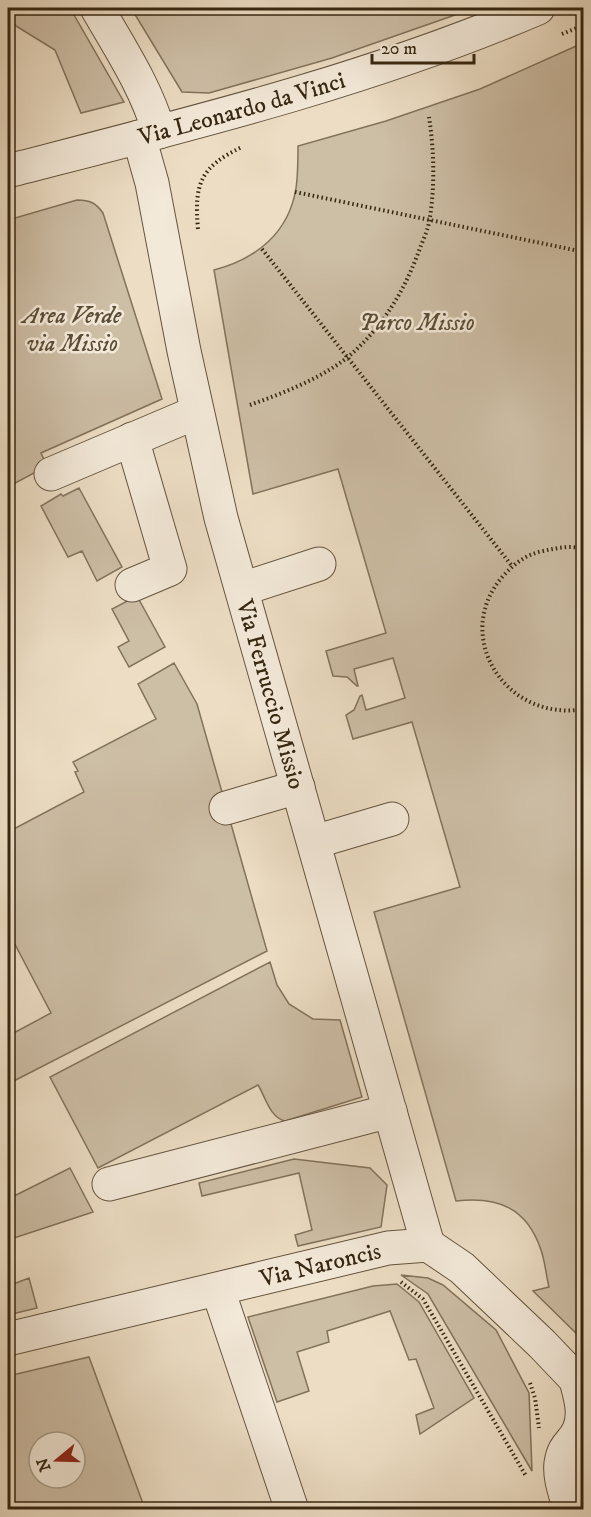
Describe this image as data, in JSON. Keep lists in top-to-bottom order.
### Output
{
  "streets": {
    "street": ["Via Leonardo da Vinci", "Via Ferruccio Missio", "Via Naroncis"]
  },
  "crossings": [
    ["Via Leonardo da Vinci", "Via Ferruccio Missio"],
    ["Via Ferruccio Missio", "Via Naroncis"]
  ],
  "parks": ["Area Verde via Missio", "Parco Missio"],
  "scale_bar": "20 m",
  "north": "left"
}
